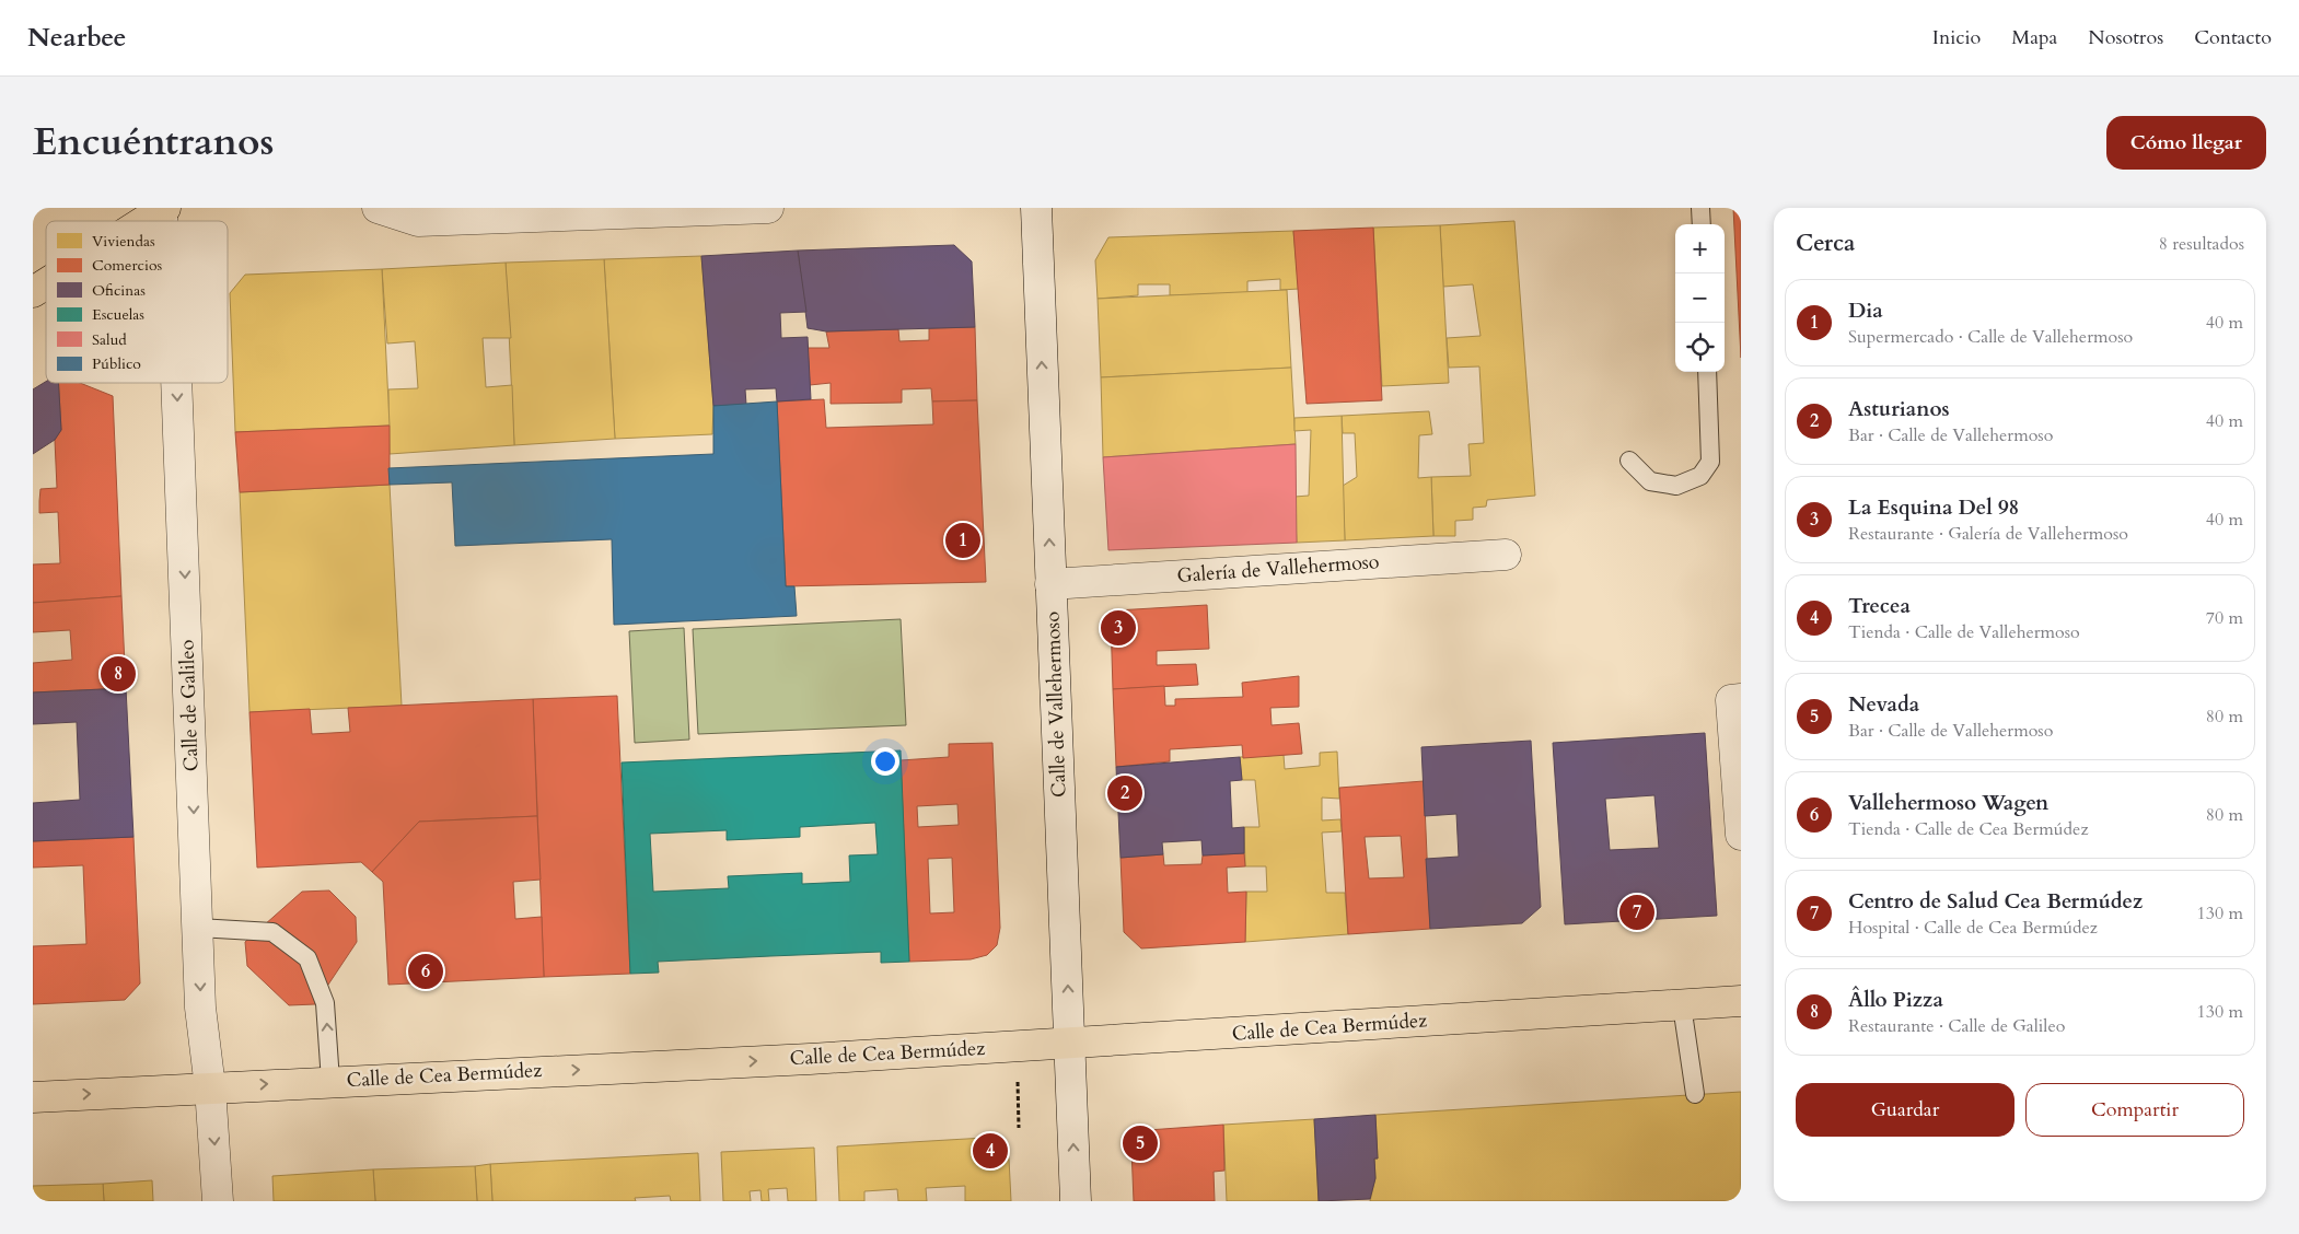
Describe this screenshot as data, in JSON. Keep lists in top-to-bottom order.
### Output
{
  "streets": {
    "main road": ["Calle de Cea Bermúdez"],
    "street": ["Galería de Vallehermoso", "Calle de Vallehermoso", "Calle de Galileo"]
  },
  "crossings": [
    ["Galería de Vallehermoso", "Calle de Vallehermoso"],
    ["Calle de Vallehermoso", "Calle de Cea Bermúdez"],
    ["Calle de Galileo", "Calle de Cea Bermúdez"]
  ],
  "one_way": ["Calle de Vallehermoso", "Calle de Galileo", "Calle de Cea Bermúdez"],
  "legend": [
    "Viviendas",
    "Comercios",
    "Oficinas",
    "Escuelas",
    "Salud",
    "Público"
  ],
  "page": {
    "header": "Nearbee",
    "nav": [
      "Inicio",
      "Mapa",
      "Nosotros",
      "Contacto"
    ],
    "title": "Encuéntranos",
    "buttons": [
      "Cómo llegar",
      ["Guardar", "Compartir"]
    ],
    "heading": ["Cerca", "8 resultados"],
    "map_buttons": ["+", "−"],
    "list": [
      {
        "mark": "1",
        "name": "Dia",
        "note": "Supermercado · Calle de Vallehermoso",
        "value": "40 m"
      },
      {
        "mark": "2",
        "name": "Asturianos",
        "note": "Bar · Calle de Vallehermoso",
        "value": "40 m"
      },
      {
        "mark": "3",
        "name": "La Esquina Del 98",
        "note": "Restaurante · Galería de Vallehermoso",
        "value": "40 m"
      },
      {
        "mark": "4",
        "name": "Trecea",
        "note": "Tienda · Calle de Vallehermoso",
        "value": "70 m"
      },
      {
        "mark": "5",
        "name": "Nevada",
        "note": "Bar · Calle de Vallehermoso",
        "value": "80 m"
      },
      {
        "mark": "6",
        "name": "Vallehermoso Wagen",
        "note": "Tienda · Calle de Cea Bermúdez",
        "value": "80 m"
      },
      {
        "mark": "7",
        "name": "Centro de Salud Cea Bermúdez",
        "note": "Hospital · Calle de Cea Bermúdez",
        "value": "130 m"
      },
      {
        "mark": "8",
        "name": "Âllo Pizza",
        "note": "Restaurante · Calle de Galileo",
        "value": "130 m"
      }
    ],
    "pins": [
      "1",
      "3",
      "8",
      "2",
      "7",
      "6",
      "5",
      "4"
    ]
  }
}
